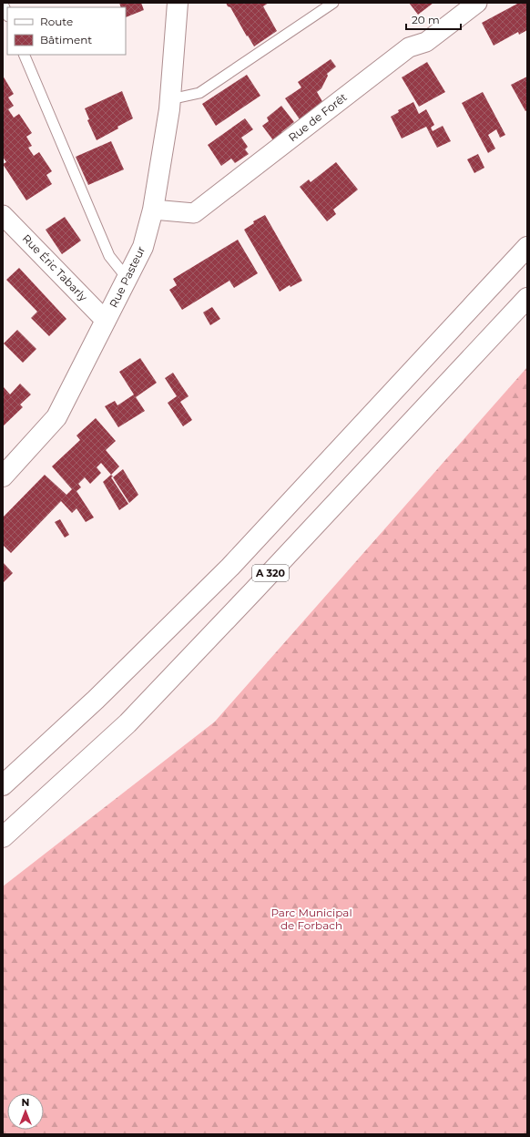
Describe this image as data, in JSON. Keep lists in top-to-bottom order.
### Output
{
  "streets": {
    "main road": ["Rue Pasteur", "A 320"],
    "street": ["Rue de Forêt", "Rue Éric Tabarly"]
  },
  "crossings": [
    ["Rue de Forêt", "Rue Pasteur"],
    ["Rue Éric Tabarly", "Rue Pasteur"]
  ],
  "parks": ["Parc Municipal de Forbach"],
  "legend": ["Route", "Bâtiment"],
  "scale_bar": "20 m",
  "north": "top"
}
